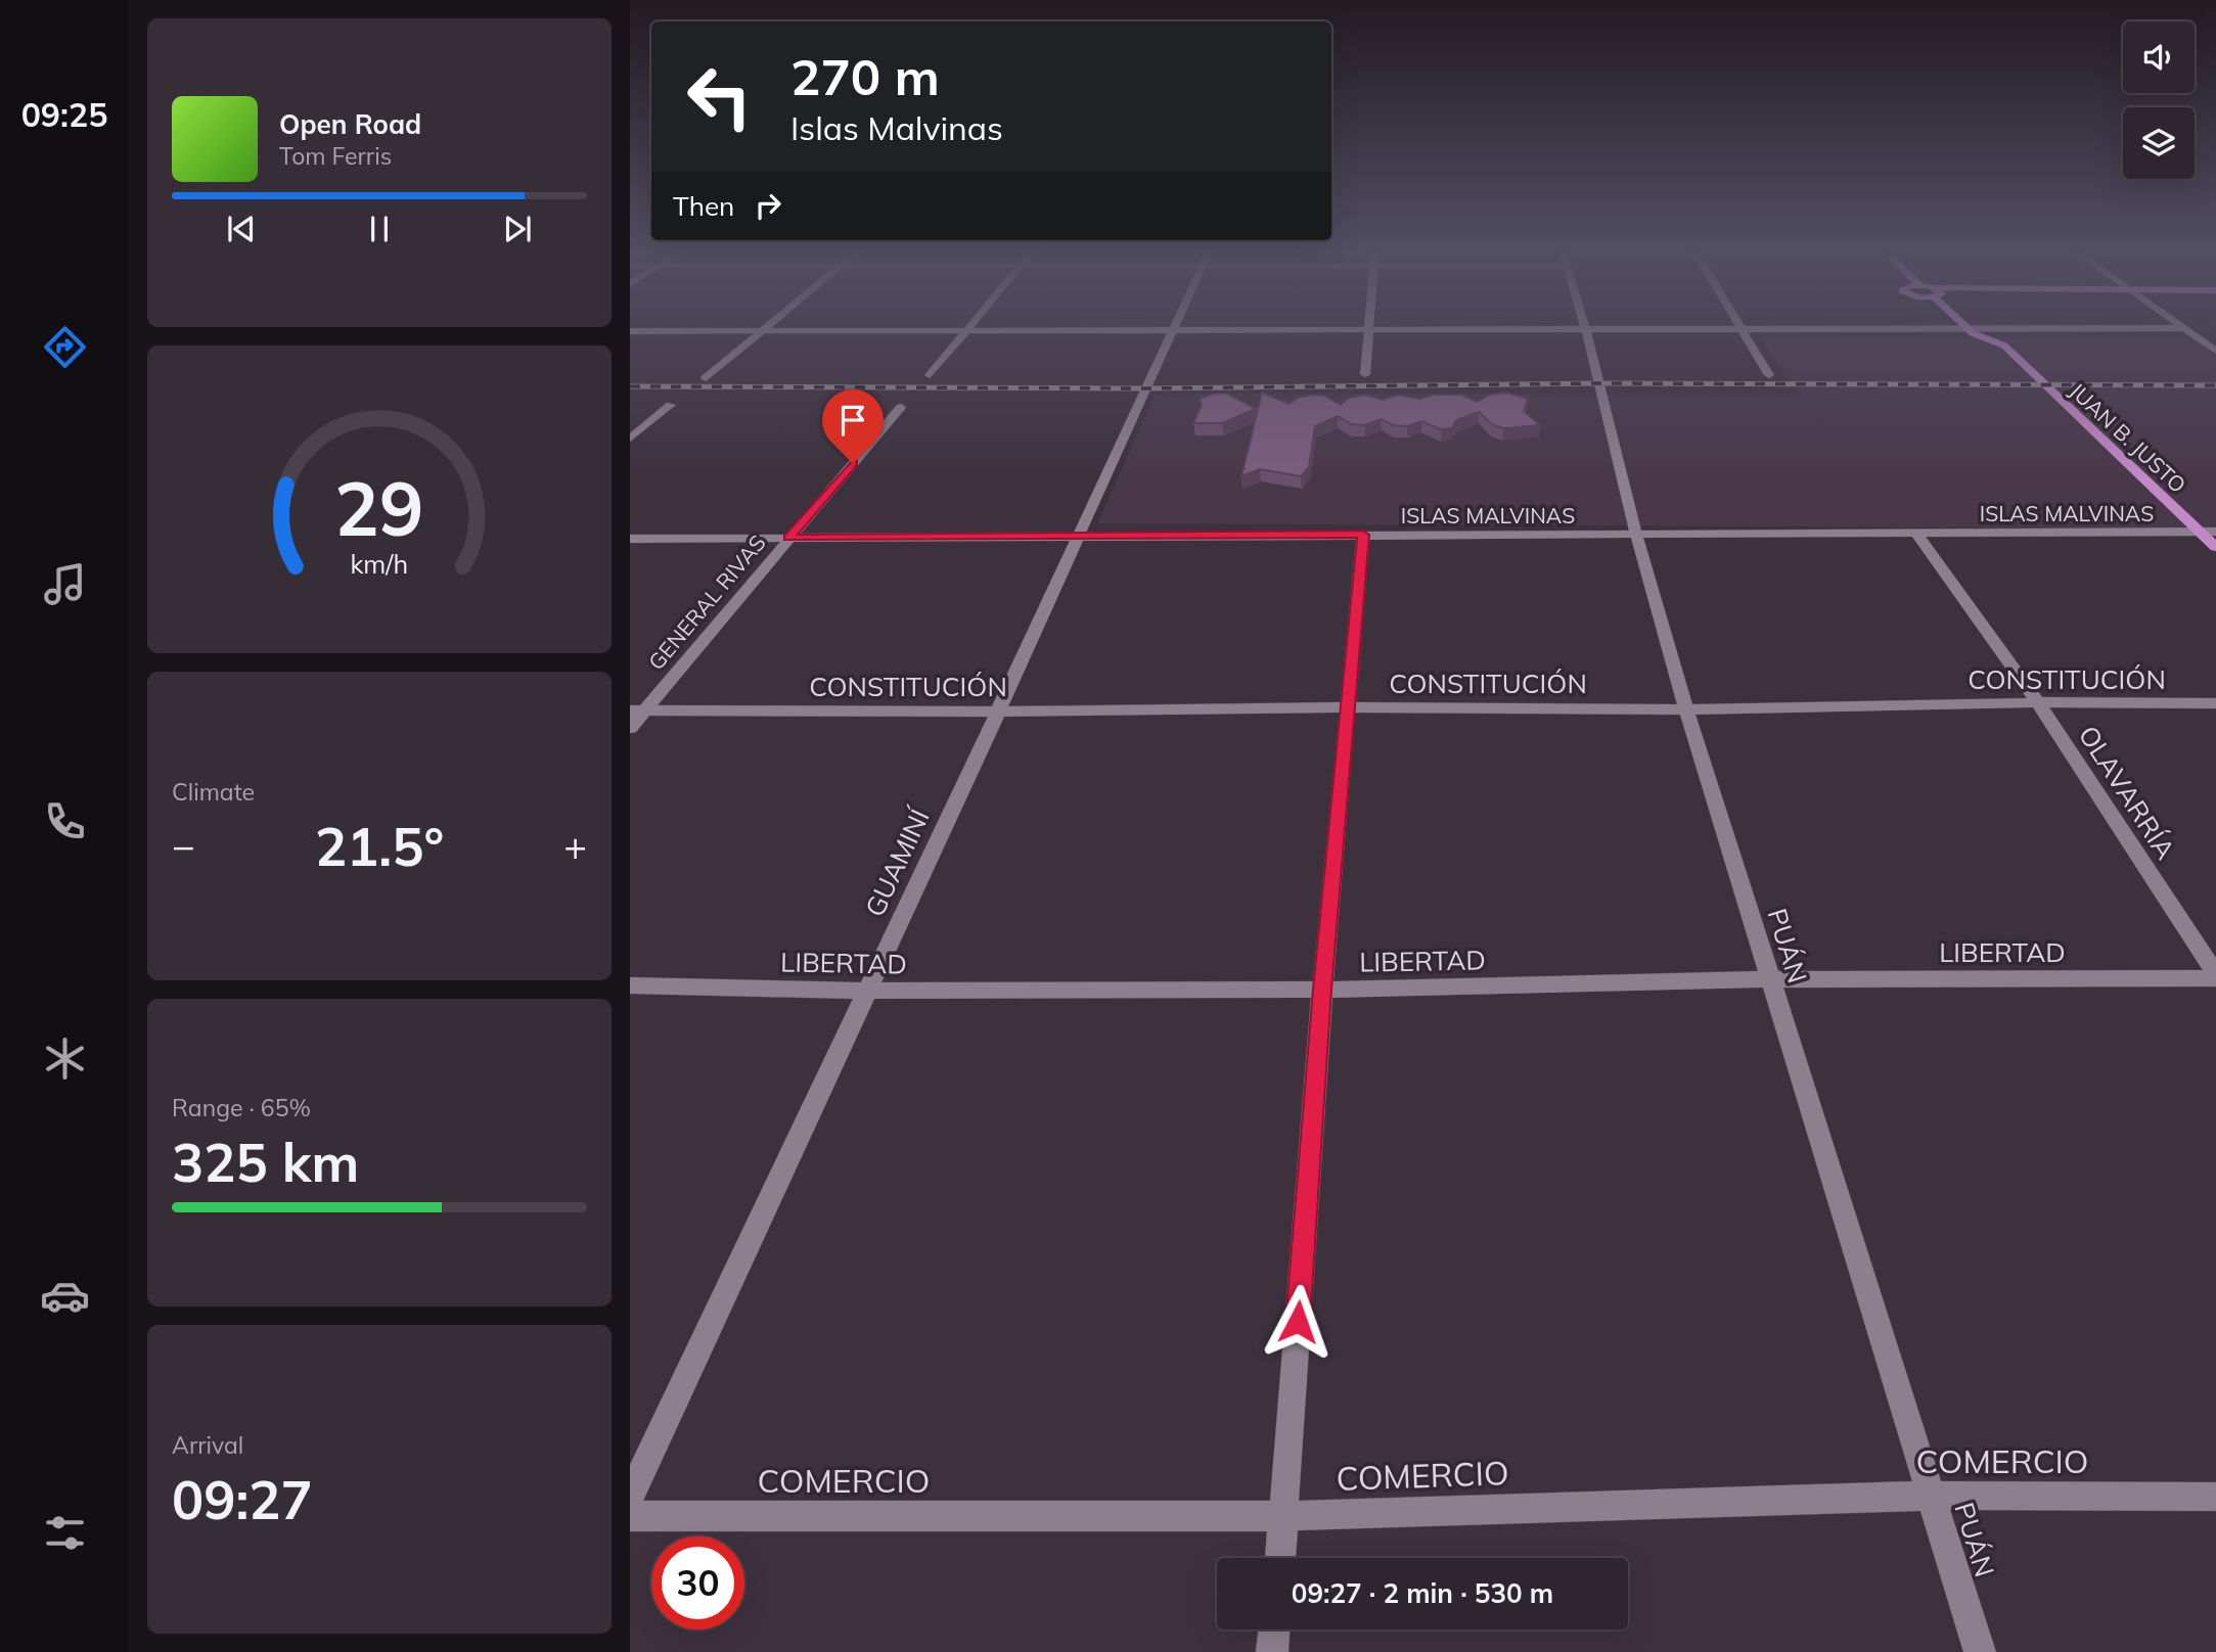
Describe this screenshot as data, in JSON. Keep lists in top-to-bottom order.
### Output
{
  "streets": {
    "main road": ["JUAN B. JUSTO"],
    "street": [
      "ISLAS MALVINAS",
      "GENERAL RIVAS",
      "CONSTITUCIÓN",
      "OLAVARRÍA",
      "GUAMINÍ",
      "PUÁN",
      "LIBERTAD",
      "COMERCIO"
    ]
  },
  "crossings": [
    ["JUAN B. JUSTO", "ISLAS MALVINAS"],
    ["ISLAS MALVINAS", "GENERAL RIVAS"],
    ["ISLAS MALVINAS", "OLAVARRÍA"],
    ["ISLAS MALVINAS", "GUAMINÍ"],
    ["ISLAS MALVINAS", "PUÁN"],
    ["GENERAL RIVAS", "CONSTITUCIÓN"],
    ["CONSTITUCIÓN", "OLAVARRÍA"],
    ["CONSTITUCIÓN", "GUAMINÍ"],
    ["CONSTITUCIÓN", "PUÁN"],
    ["OLAVARRÍA", "LIBERTAD"],
    ["GUAMINÍ", "LIBERTAD"],
    ["PUÁN", "LIBERTAD"],
    ["PUÁN", "COMERCIO"]
  ],
  "page": {
    "tabs": "09:25",
    "turn": ["270 m", "Islas Malvinas"],
    "song": ["Open Road", "Tom Ferris"],
    "then": "Then",
    "tile": [
      "Climate",
      ["Range · 65%", "325 km"],
      ["Arrival", "09:27"]
    ],
    "heat": ["−", "21.5°", "+"],
    "limit": "30",
    "trip": "09:27 · 2 min · 530 m",
    "gauge": ["29", "km/h"]
  }
}
